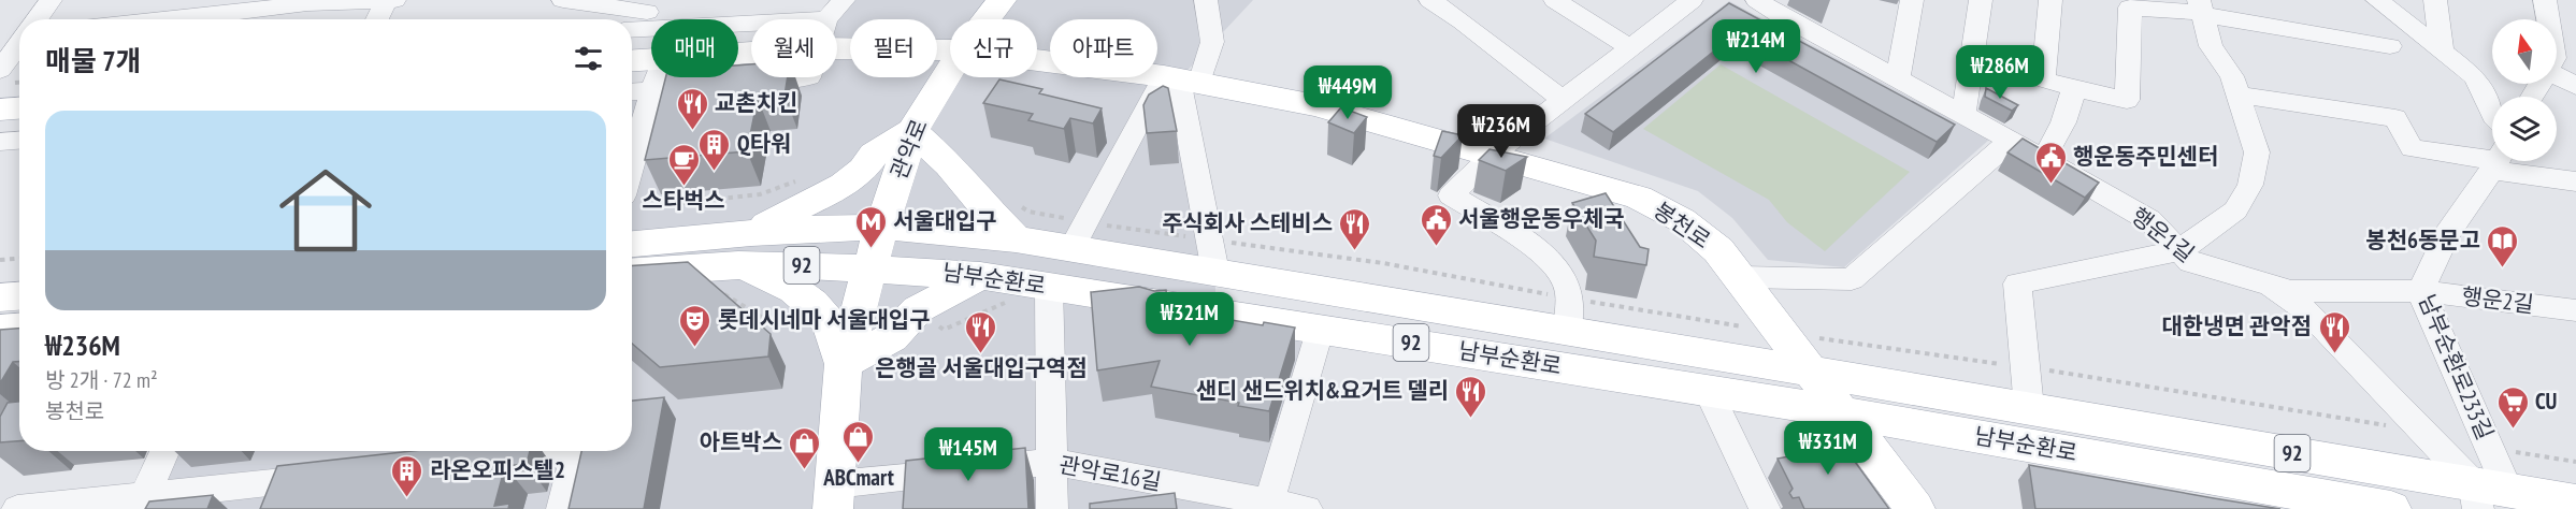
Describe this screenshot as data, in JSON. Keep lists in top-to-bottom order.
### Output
{
  "streets": {
    "main road": [
      "관악로",
      "봉천로",
      "92",
      "남부순환로"
    ],
    "street": [
      "행운1길",
      "행운2길",
      "남부순환로233길",
      "관악로16길"
    ]
  },
  "crossings": [
    ["관악로", "남부순환로"],
    ["관악로", "관악로16길"],
    ["봉천로", "남부순환로"],
    ["행운1길", "행운2길"],
    ["행운1길", "남부순환로233길"],
    ["남부순환로", "남부순환로233길"],
    ["행운2길", "남부순환로233길"]
  ],
  "places": {
    "restaurant": [
      "교촌치킨",
      "주식회사 스테비스",
      "은행골 서울대입구역점",
      "대한냉면 관악점",
      "샌디 샌드위치&요거트 델리"
    ],
    "building": ["Q타워", "라온오피스텔2"],
    "public building": ["행운동주민센터", "서울행운동우체국"],
    "cafe": ["스타벅스"],
    "metro station": ["서울대입구"],
    "library": ["봉천6동문고"],
    "theatre": ["롯데시네마 서울대입구"],
    "supermarket": ["CU"],
    "shop": ["ABCmart", "아트박스"]
  },
  "north": "top",
  "page": {
    "price": [
      "₩214M",
      "₩286M",
      "₩449M",
      "₩236M",
      "₩321M",
      "₩331M",
      "₩145M"
    ],
    "chip": [
      "매매",
      "월세",
      "필터",
      "신규",
      "아파트"
    ],
    "heading": "매물 7개",
    "list": [
      {
        "name": "₩236M",
        "note": "방 2개 · 72 m² · 봉천로"
      }
    ]
  }
}
